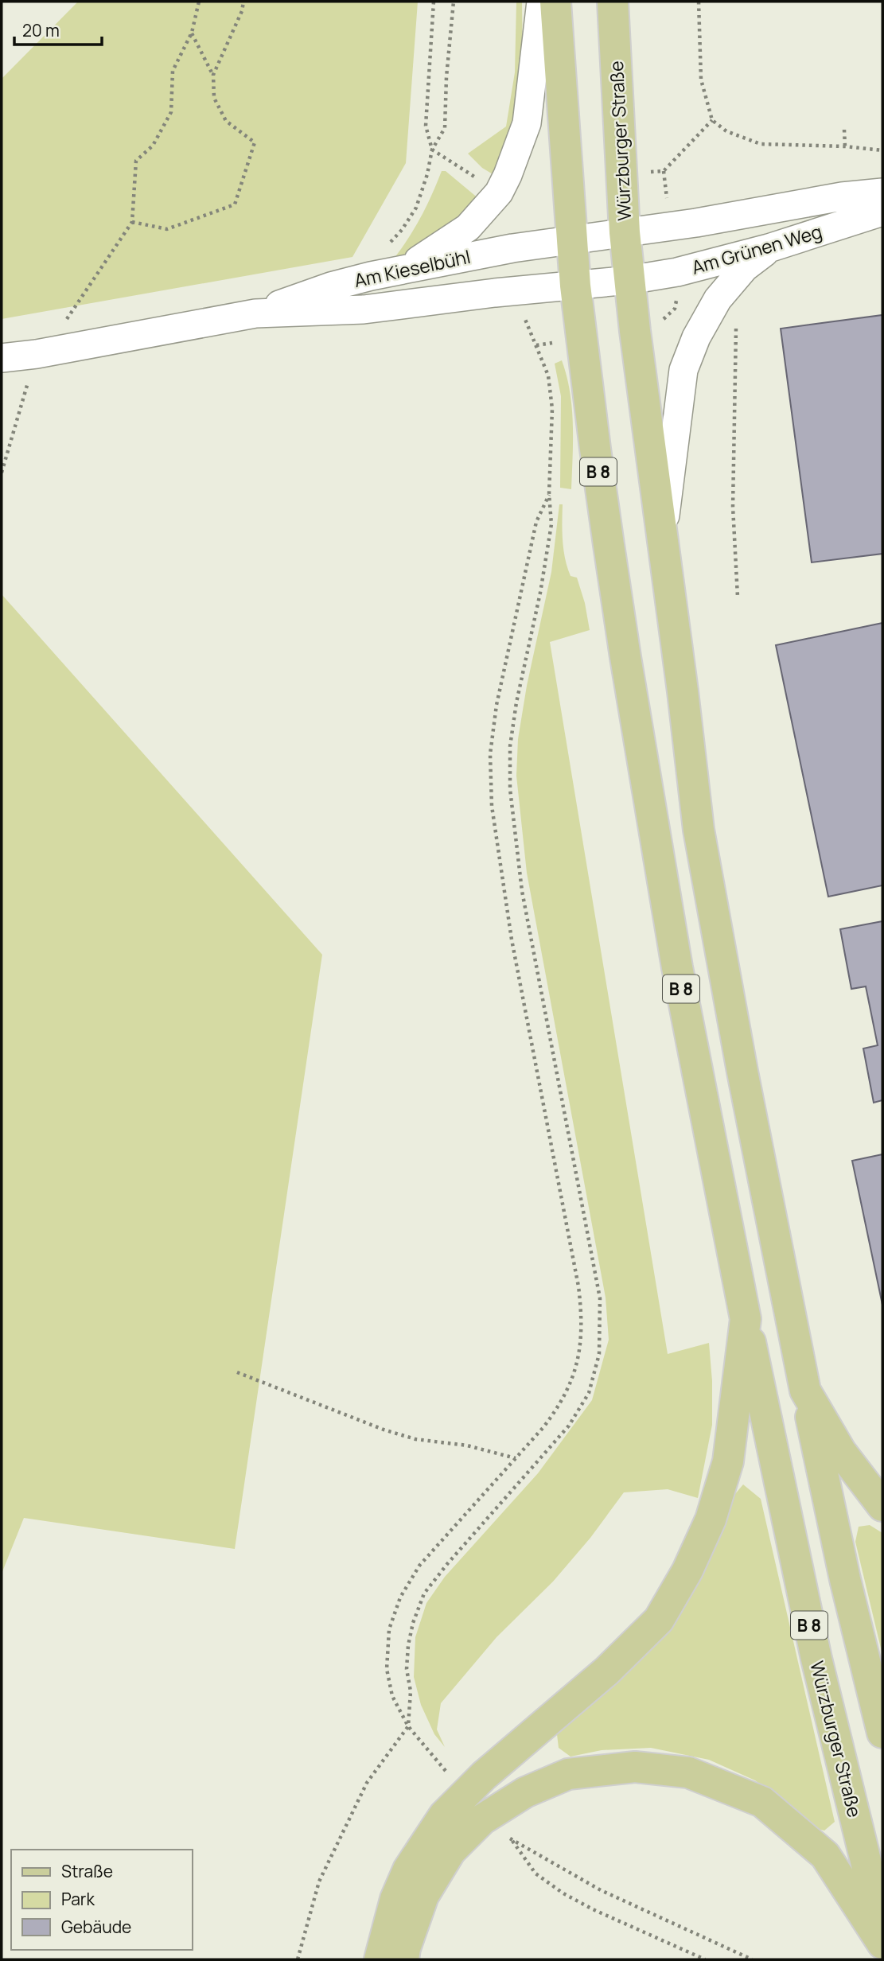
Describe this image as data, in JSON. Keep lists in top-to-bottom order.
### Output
{
  "streets": {
    "main road": ["Würzburger Straße", "B 8"],
    "street": ["Am Grünen Weg", "Am Kieselbühl"]
  },
  "crossings": [
    ["Würzburger Straße", "Am Grünen Weg"],
    ["Würzburger Straße", "B 8"],
    ["Am Grünen Weg", "Am Kieselbühl"],
    ["Am Grünen Weg", "B 8"],
    ["Am Kieselbühl", "B 8"]
  ],
  "legend": ["Straße", "Park", "Gebäude"],
  "scale_bar": "20 m"
}
